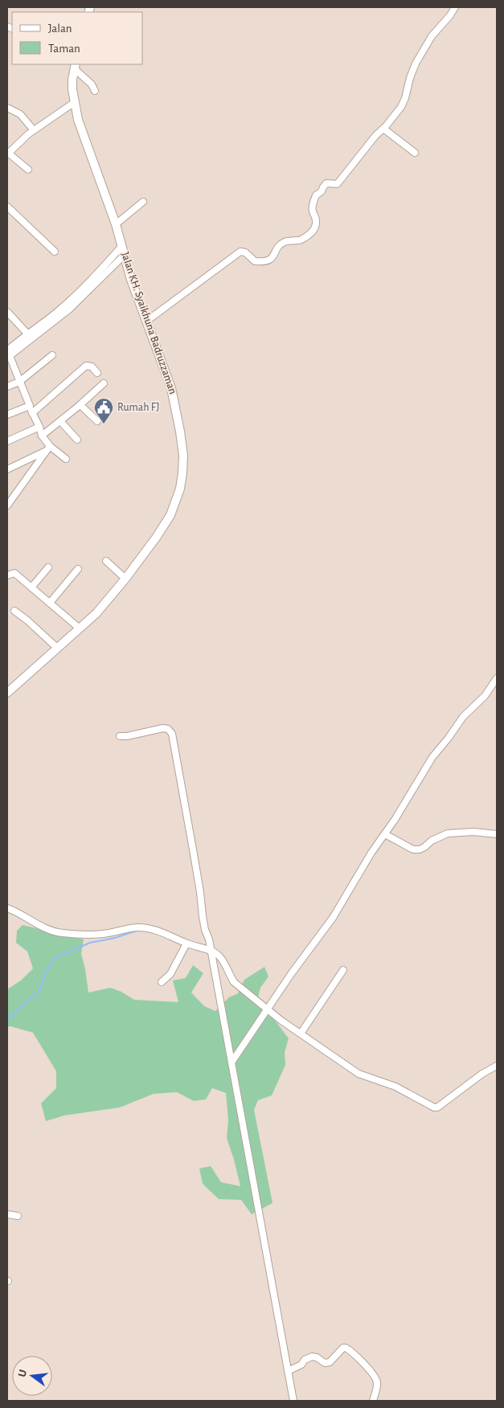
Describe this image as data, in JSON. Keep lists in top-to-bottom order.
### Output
{
  "streets": {
    "main road": ["Jalan KH. Syaikhuna Badruzzaman"]
  },
  "places": {
    "public building": ["Rumah FJ"]
  },
  "legend": ["Jalan", "Taman"],
  "north": "left"
}
